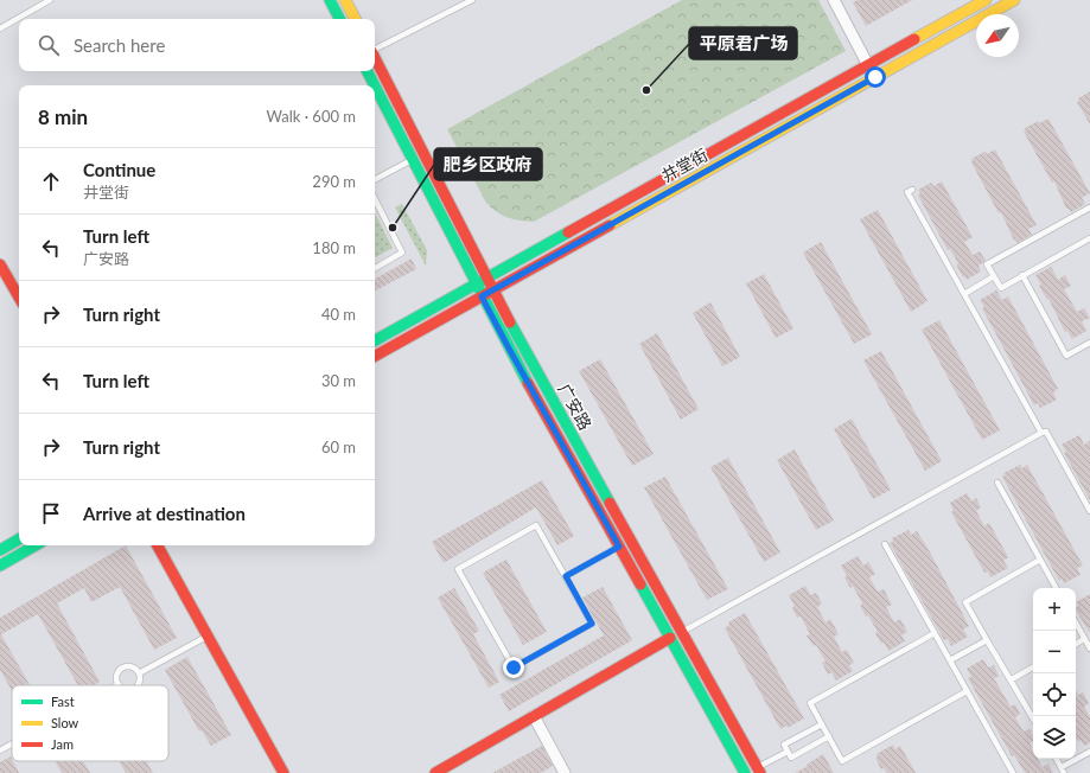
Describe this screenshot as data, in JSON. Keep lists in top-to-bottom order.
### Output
{
  "streets": {
    "main road": ["井堂街", "广安路"]
  },
  "crossings": [
    ["井堂街", "广安路"]
  ],
  "places": ["平原君广场", "肥乡区政府"],
  "legend": ["Fast", "Slow", "Jam"],
  "north": "bottom left",
  "page": {
    "search": "Search here",
    "heading": ["8 min", "Walk · 600 m"],
    "list": [
      ["Continue", "井堂街", "290 m"],
      ["Turn left", "广安路", "180 m"],
      ["Turn right", "40 m"],
      ["Turn left", "30 m"],
      ["Turn right", "60 m"],
      "Arrive at destination"
    ],
    "map_buttons": ["+", "−"]
  }
}
